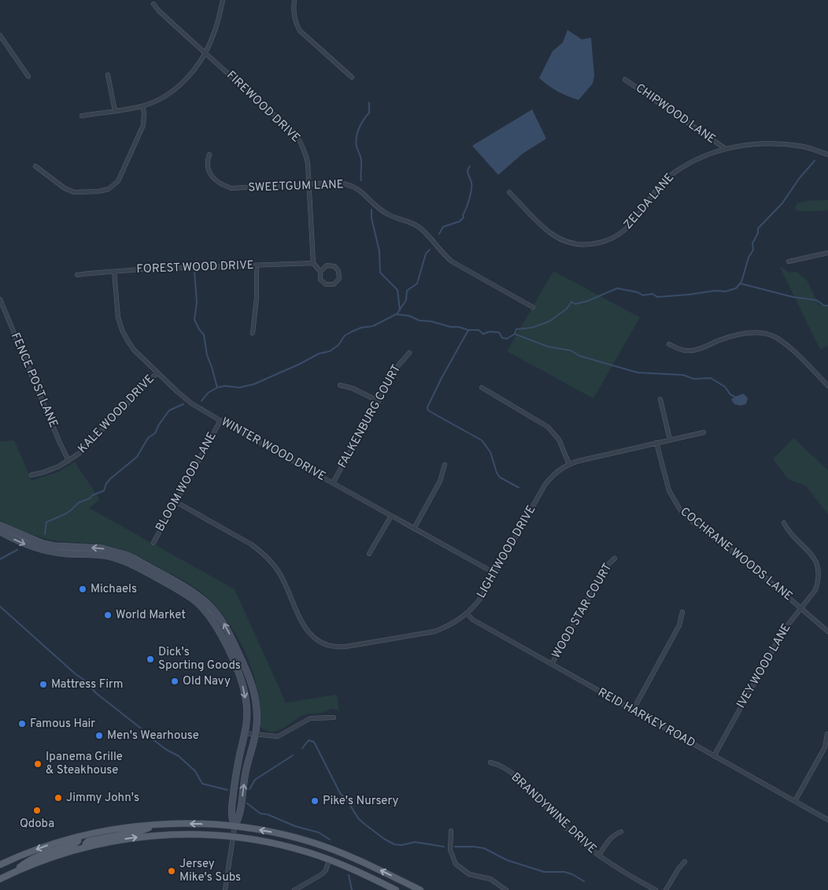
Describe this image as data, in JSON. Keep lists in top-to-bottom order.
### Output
{
  "streets": {
    "street": [
      "FIREWOOD DRIVE",
      "CHIPWOOD LANE",
      "SWEETGUM LANE",
      "ZELDA LANE",
      "FOREST WOOD DRIVE",
      "FENCE POST LANE",
      "KALE WOOD DRIVE",
      "FALKENBURG COURT",
      "WINTER WOOD DRIVE",
      "BLOOM WOOD LANE",
      "LIGHTWOOD DRIVE",
      "COCHRANE WOODS LANE",
      "WOOD STAR COURT",
      "IVEY WOOD LANE",
      "REID HARKEY ROAD",
      "BRANDYWINE DRIVE"
    ]
  },
  "crossings": [
    ["FIREWOOD DRIVE", "SWEETGUM LANE"],
    ["FIREWOOD DRIVE", "FOREST WOOD DRIVE"],
    ["CHIPWOOD LANE", "ZELDA LANE"],
    ["FOREST WOOD DRIVE", "WINTER WOOD DRIVE"],
    ["FENCE POST LANE", "KALE WOOD DRIVE"],
    ["KALE WOOD DRIVE", "WINTER WOOD DRIVE"],
    ["FALKENBURG COURT", "WINTER WOOD DRIVE"],
    ["WINTER WOOD DRIVE", "BLOOM WOOD LANE"],
    ["WINTER WOOD DRIVE", "LIGHTWOOD DRIVE"],
    ["BLOOM WOOD LANE", "LIGHTWOOD DRIVE"],
    ["LIGHTWOOD DRIVE", "COCHRANE WOODS LANE"],
    ["LIGHTWOOD DRIVE", "REID HARKEY ROAD"],
    ["COCHRANE WOODS LANE", "IVEY WOOD LANE"],
    ["WOOD STAR COURT", "REID HARKEY ROAD"],
    ["IVEY WOOD LANE", "REID HARKEY ROAD"]
  ],
  "places": [
    "Michaels",
    "World Market",
    "Dick's Sporting Goods",
    "Old Navy",
    "Mattress Firm",
    "Famous Hair",
    "Men's Wearhouse",
    "Ipanema Grille & Steakhouse",
    "Jimmy John's",
    "Pike's Nursery",
    "Qdoba",
    "Jersey Mike's Subs"
  ]
}
